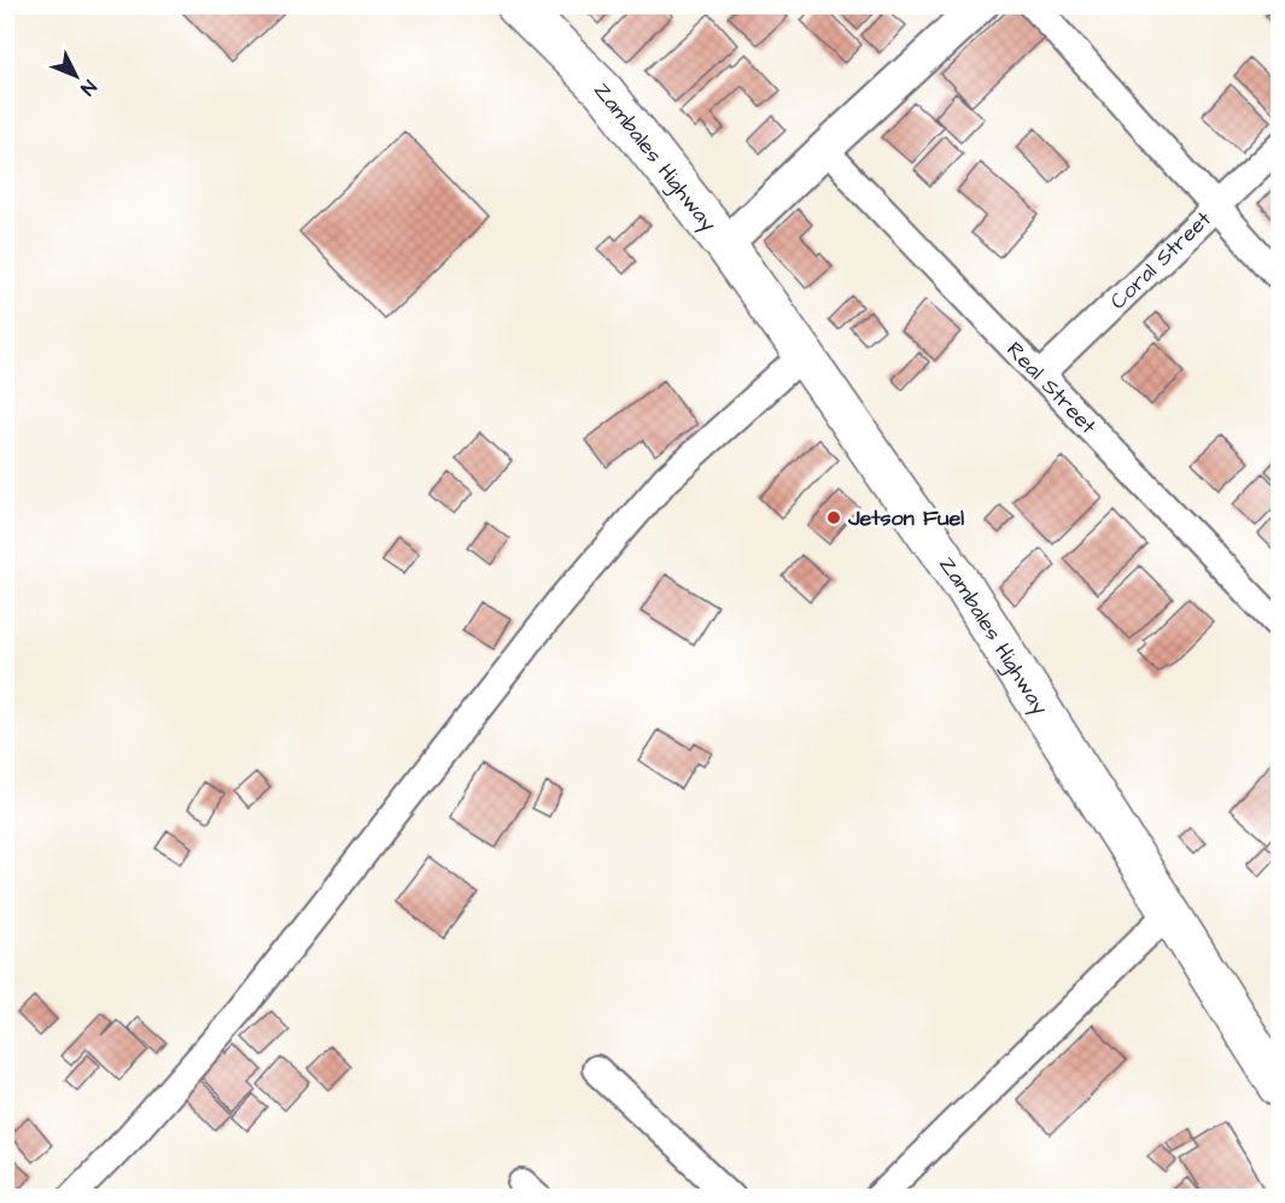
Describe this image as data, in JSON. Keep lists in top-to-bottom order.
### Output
{
  "streets": {
    "main road": ["Zambales Highway"],
    "street": ["Coral Street", "Real Street"]
  },
  "crossings": [
    ["Coral Street", "Real Street"]
  ],
  "places": ["Jetson Fuel"],
  "north": "bottom right"
}
